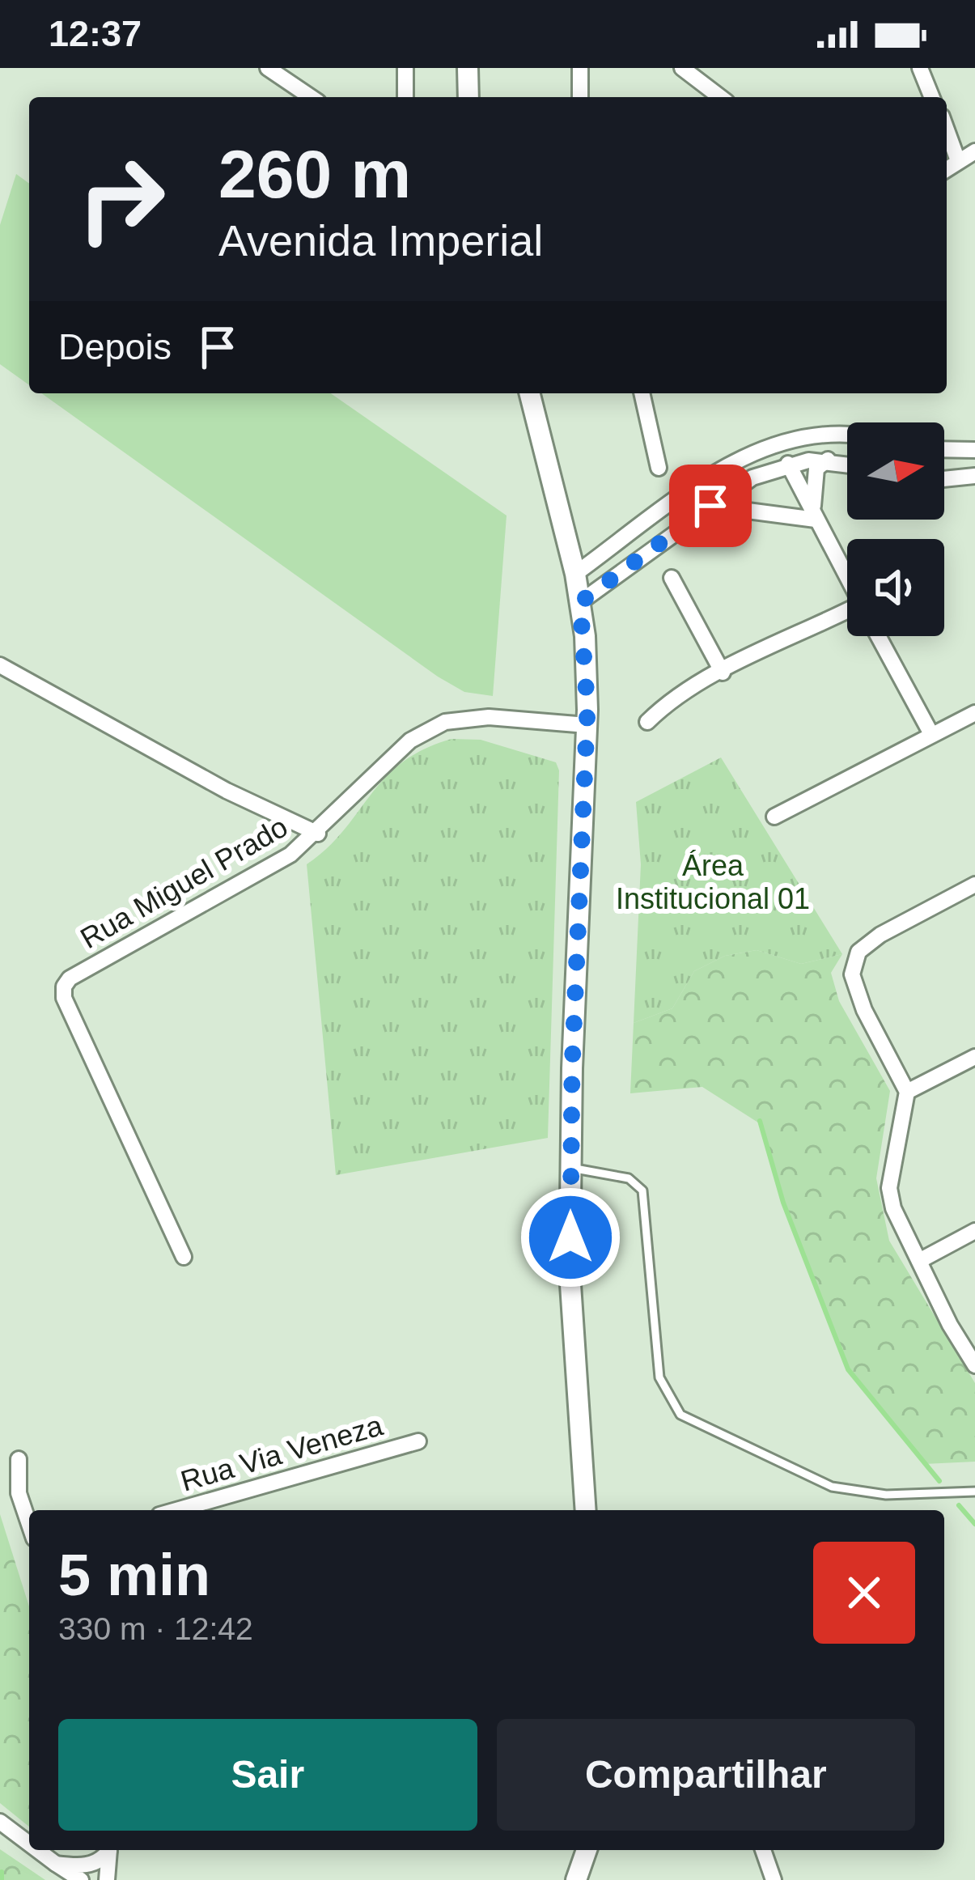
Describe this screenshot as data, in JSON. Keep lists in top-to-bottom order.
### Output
{
  "streets": {
    "street": ["Rua Miguel Prado", "Rua Via Veneza"]
  },
  "parks": ["Área Institucional 01"],
  "north": "right",
  "page": {
    "status": "12:37",
    "turn": ["260 m", "Avenida Imperial"],
    "then": "Depois",
    "heading": ["5 min", "330 m · 12:42"],
    "buttons": ["Sair", "Compartilhar"]
  }
}
